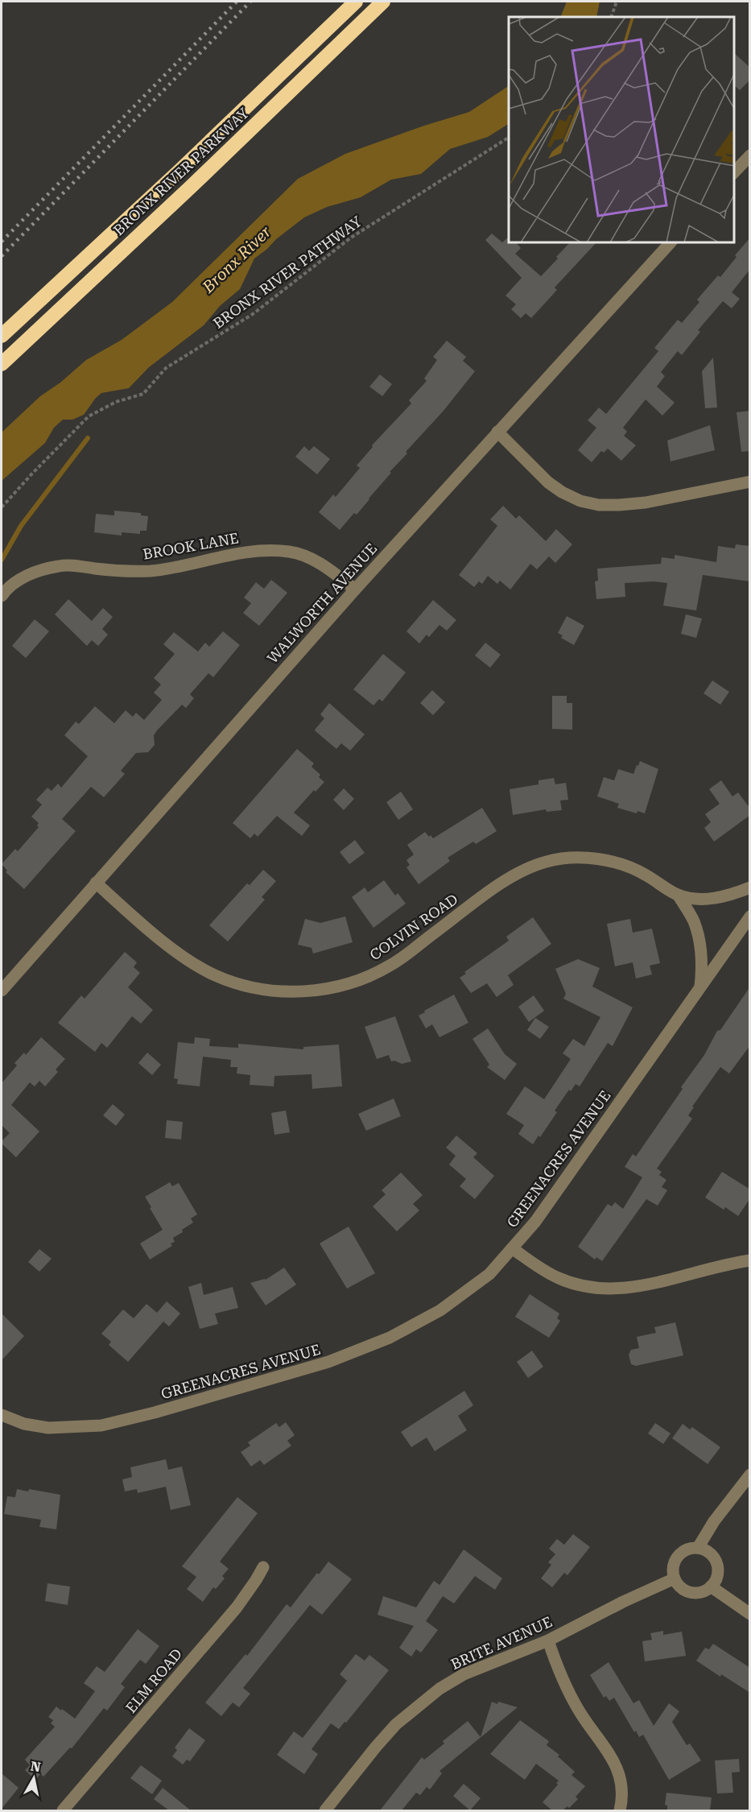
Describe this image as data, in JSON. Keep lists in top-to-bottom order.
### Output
{
  "streets": {
    "highway": ["BRONX RIVER PARKWAY"],
    "street": [
      "BROOK LANE",
      "WALWORTH AVENUE",
      "COLVIN ROAD",
      "GREENACRES AVENUE",
      "BRITE AVENUE",
      "ELM ROAD"
    ],
    "path": ["BRONX RIVER PATHWAY"]
  },
  "crossings": [
    ["BROOK LANE", "WALWORTH AVENUE"],
    ["WALWORTH AVENUE", "COLVIN ROAD"],
    ["COLVIN ROAD", "GREENACRES AVENUE"]
  ],
  "water": ["Bronx River"],
  "north": "top"
}
